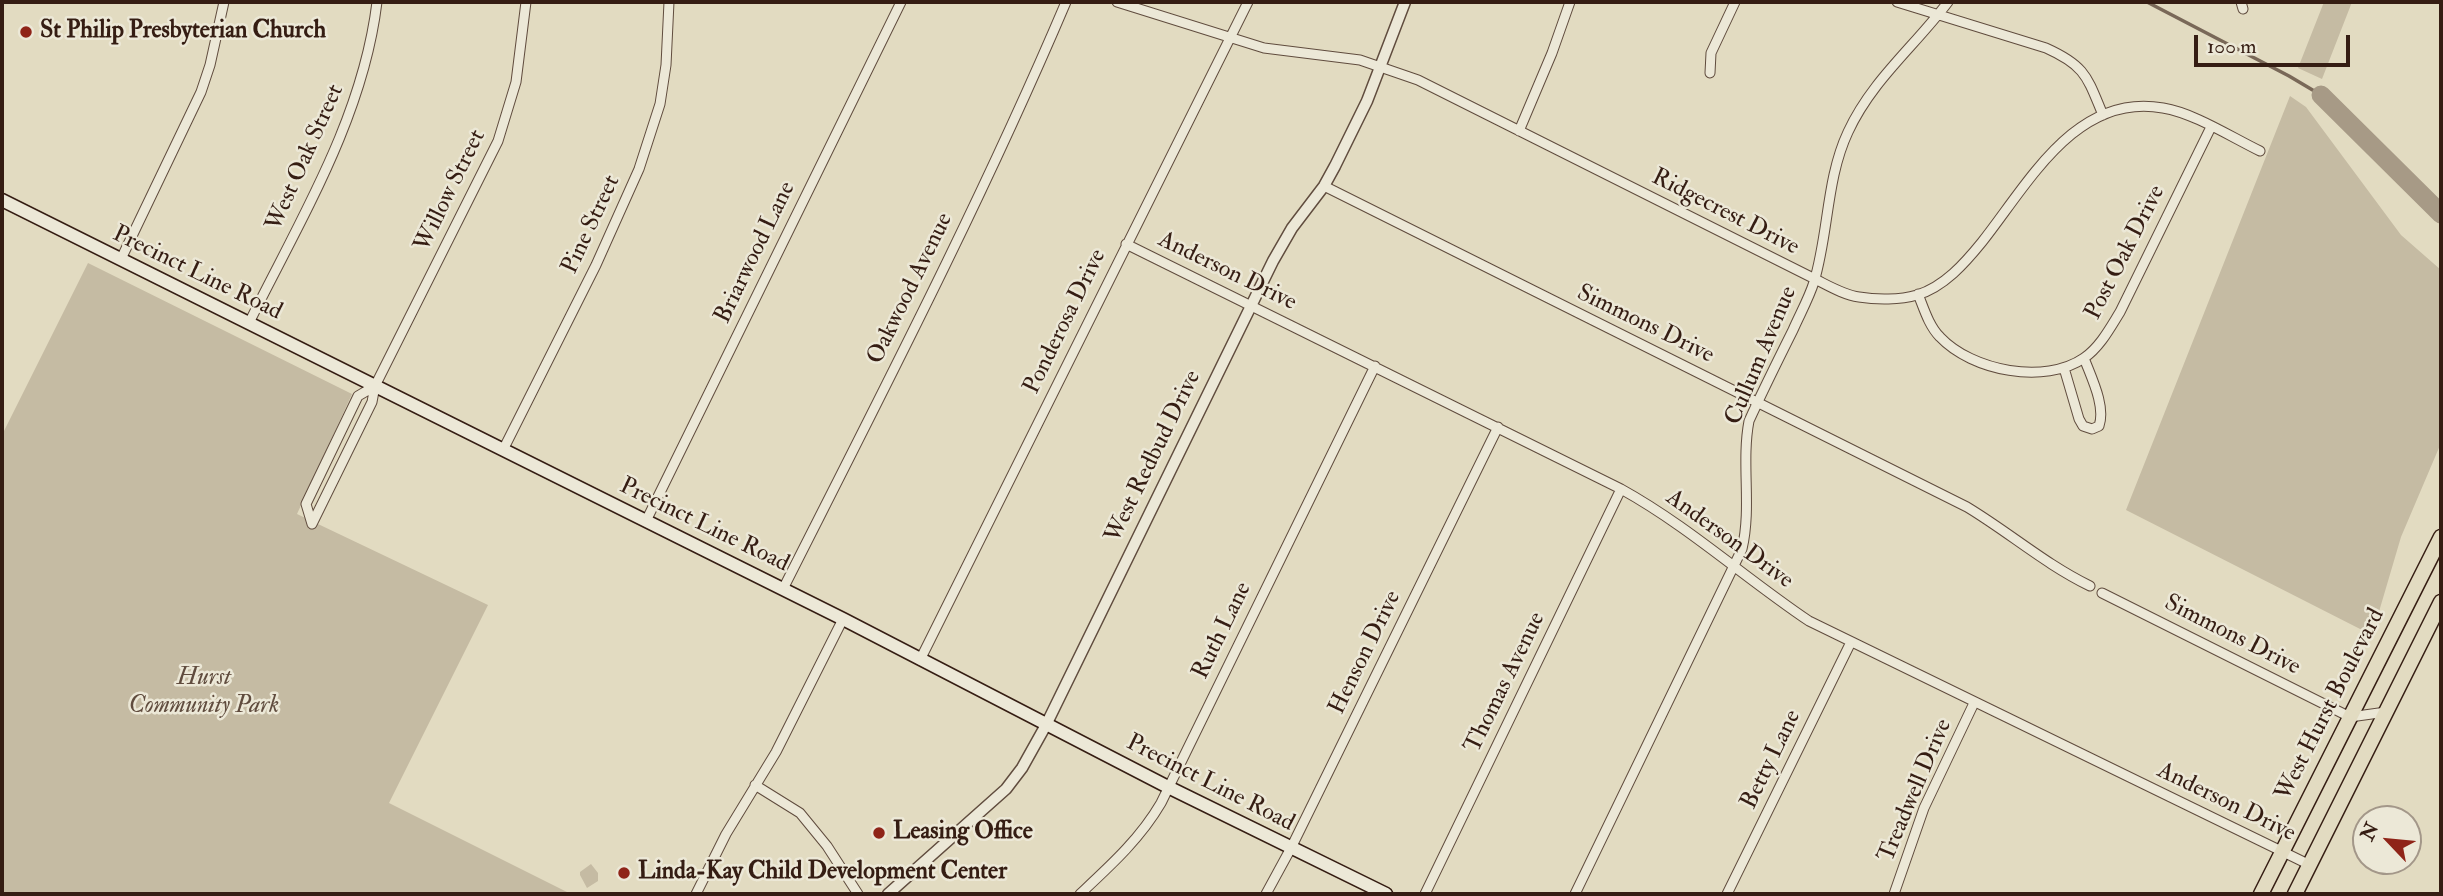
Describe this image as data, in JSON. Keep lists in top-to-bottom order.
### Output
{
  "streets": {
    "main road": ["Precinct Line Road", "West Hurst Boulevard"],
    "street": [
      "West Oak Street",
      "Willow Street",
      "Ridgecrest Drive",
      "Pine Street",
      "Briarwood Lane",
      "Post Oak Drive",
      "Anderson Drive",
      "Oakwood Avenue",
      "Ponderosa Drive",
      "Simmons Drive",
      "Cullum Avenue",
      "West Redbud Drive",
      "Ruth Lane",
      "Henson Drive",
      "Thomas Avenue",
      "Betty Lane",
      "Treadwell Drive"
    ]
  },
  "crossings": [
    ["West Oak Street", "Precinct Line Road"],
    ["Willow Street", "Precinct Line Road"],
    ["Ridgecrest Drive", "Post Oak Drive"],
    ["Ridgecrest Drive", "Ponderosa Drive"],
    ["Ridgecrest Drive", "Cullum Avenue"],
    ["Ridgecrest Drive", "West Redbud Drive"],
    ["Pine Street", "Precinct Line Road"],
    ["Briarwood Lane", "Precinct Line Road"],
    ["Anderson Drive", "Ponderosa Drive"],
    ["Anderson Drive", "Cullum Avenue"],
    ["Anderson Drive", "West Redbud Drive"],
    ["Anderson Drive", "Ruth Lane"],
    ["Anderson Drive", "Henson Drive"],
    ["Anderson Drive", "Thomas Avenue"],
    ["Anderson Drive", "West Hurst Boulevard"],
    ["Anderson Drive", "Betty Lane"],
    ["Anderson Drive", "Treadwell Drive"],
    ["Precinct Line Road", "Oakwood Avenue"],
    ["Precinct Line Road", "Ponderosa Drive"],
    ["Precinct Line Road", "West Redbud Drive"],
    ["Precinct Line Road", "Ruth Lane"],
    ["Precinct Line Road", "Henson Drive"],
    ["Simmons Drive", "Cullum Avenue"],
    ["Simmons Drive", "West Redbud Drive"],
    ["Simmons Drive", "West Hurst Boulevard"]
  ],
  "parks": ["Hurst Community Park"],
  "places": ["St Philip Presbyterian Church", "Leasing Office", "Linda-Kay Child Development Center"],
  "scale_bar": "100 m",
  "north": "top left"
}
